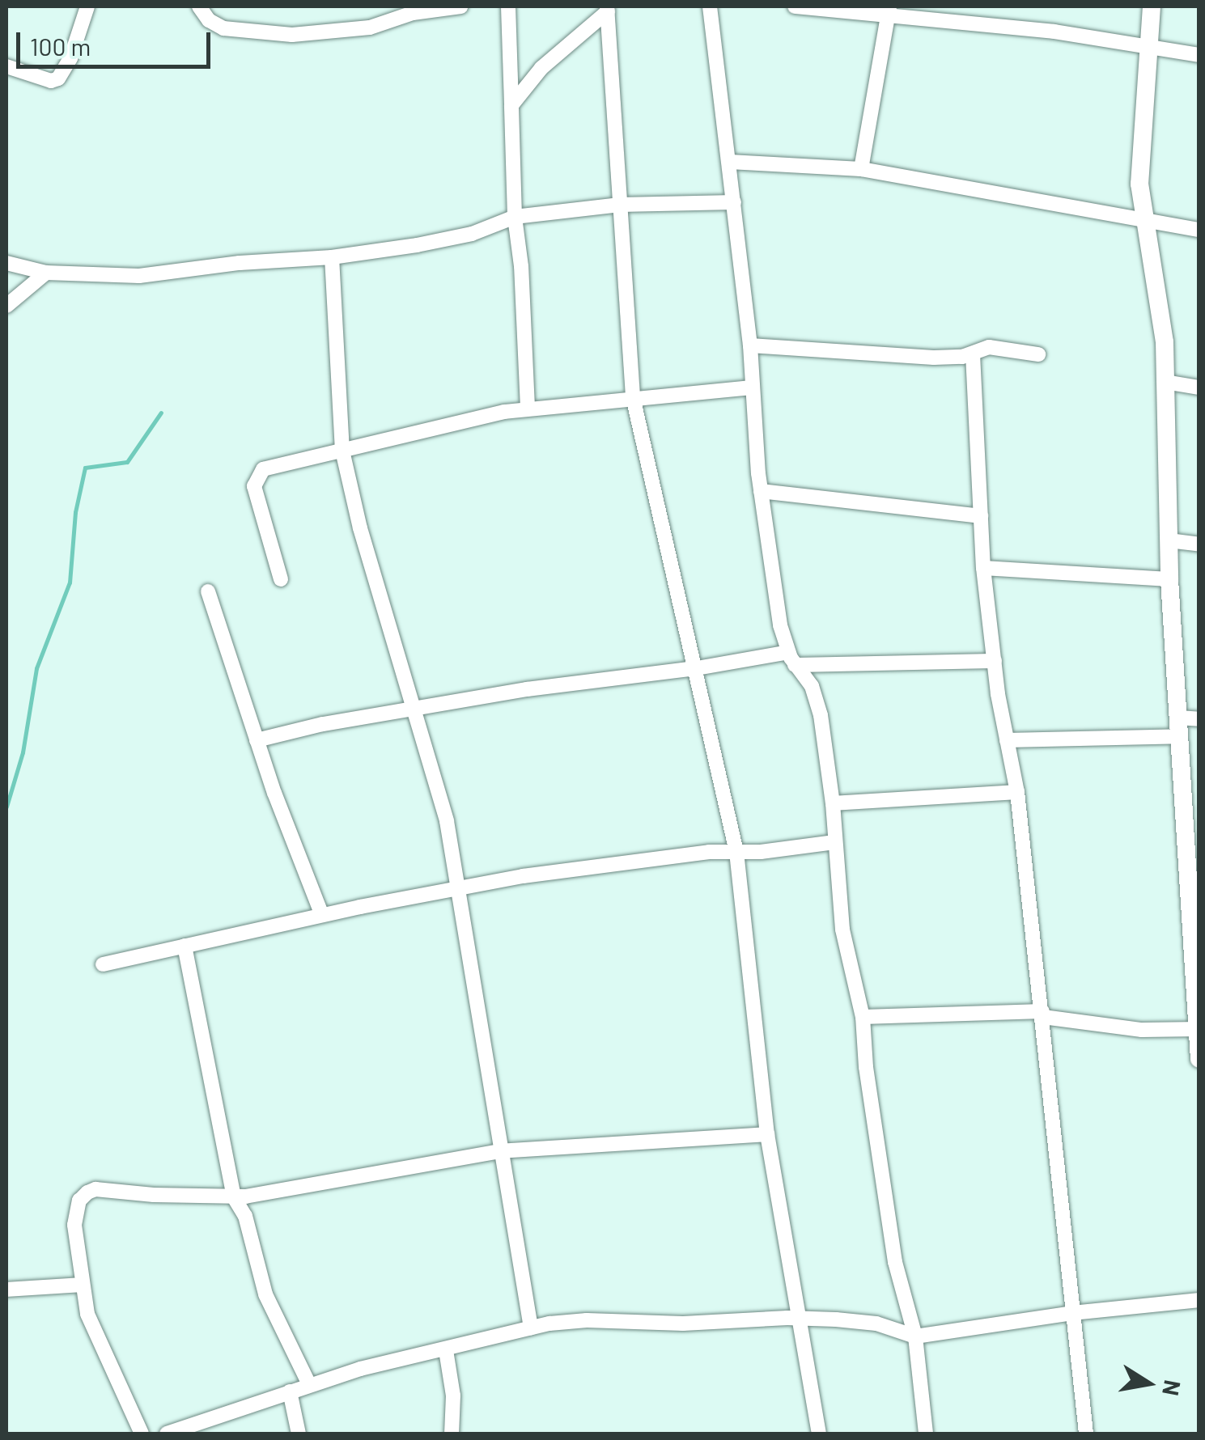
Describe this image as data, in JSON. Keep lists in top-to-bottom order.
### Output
{
  "scale_bar": "100 m",
  "north": "right"
}
